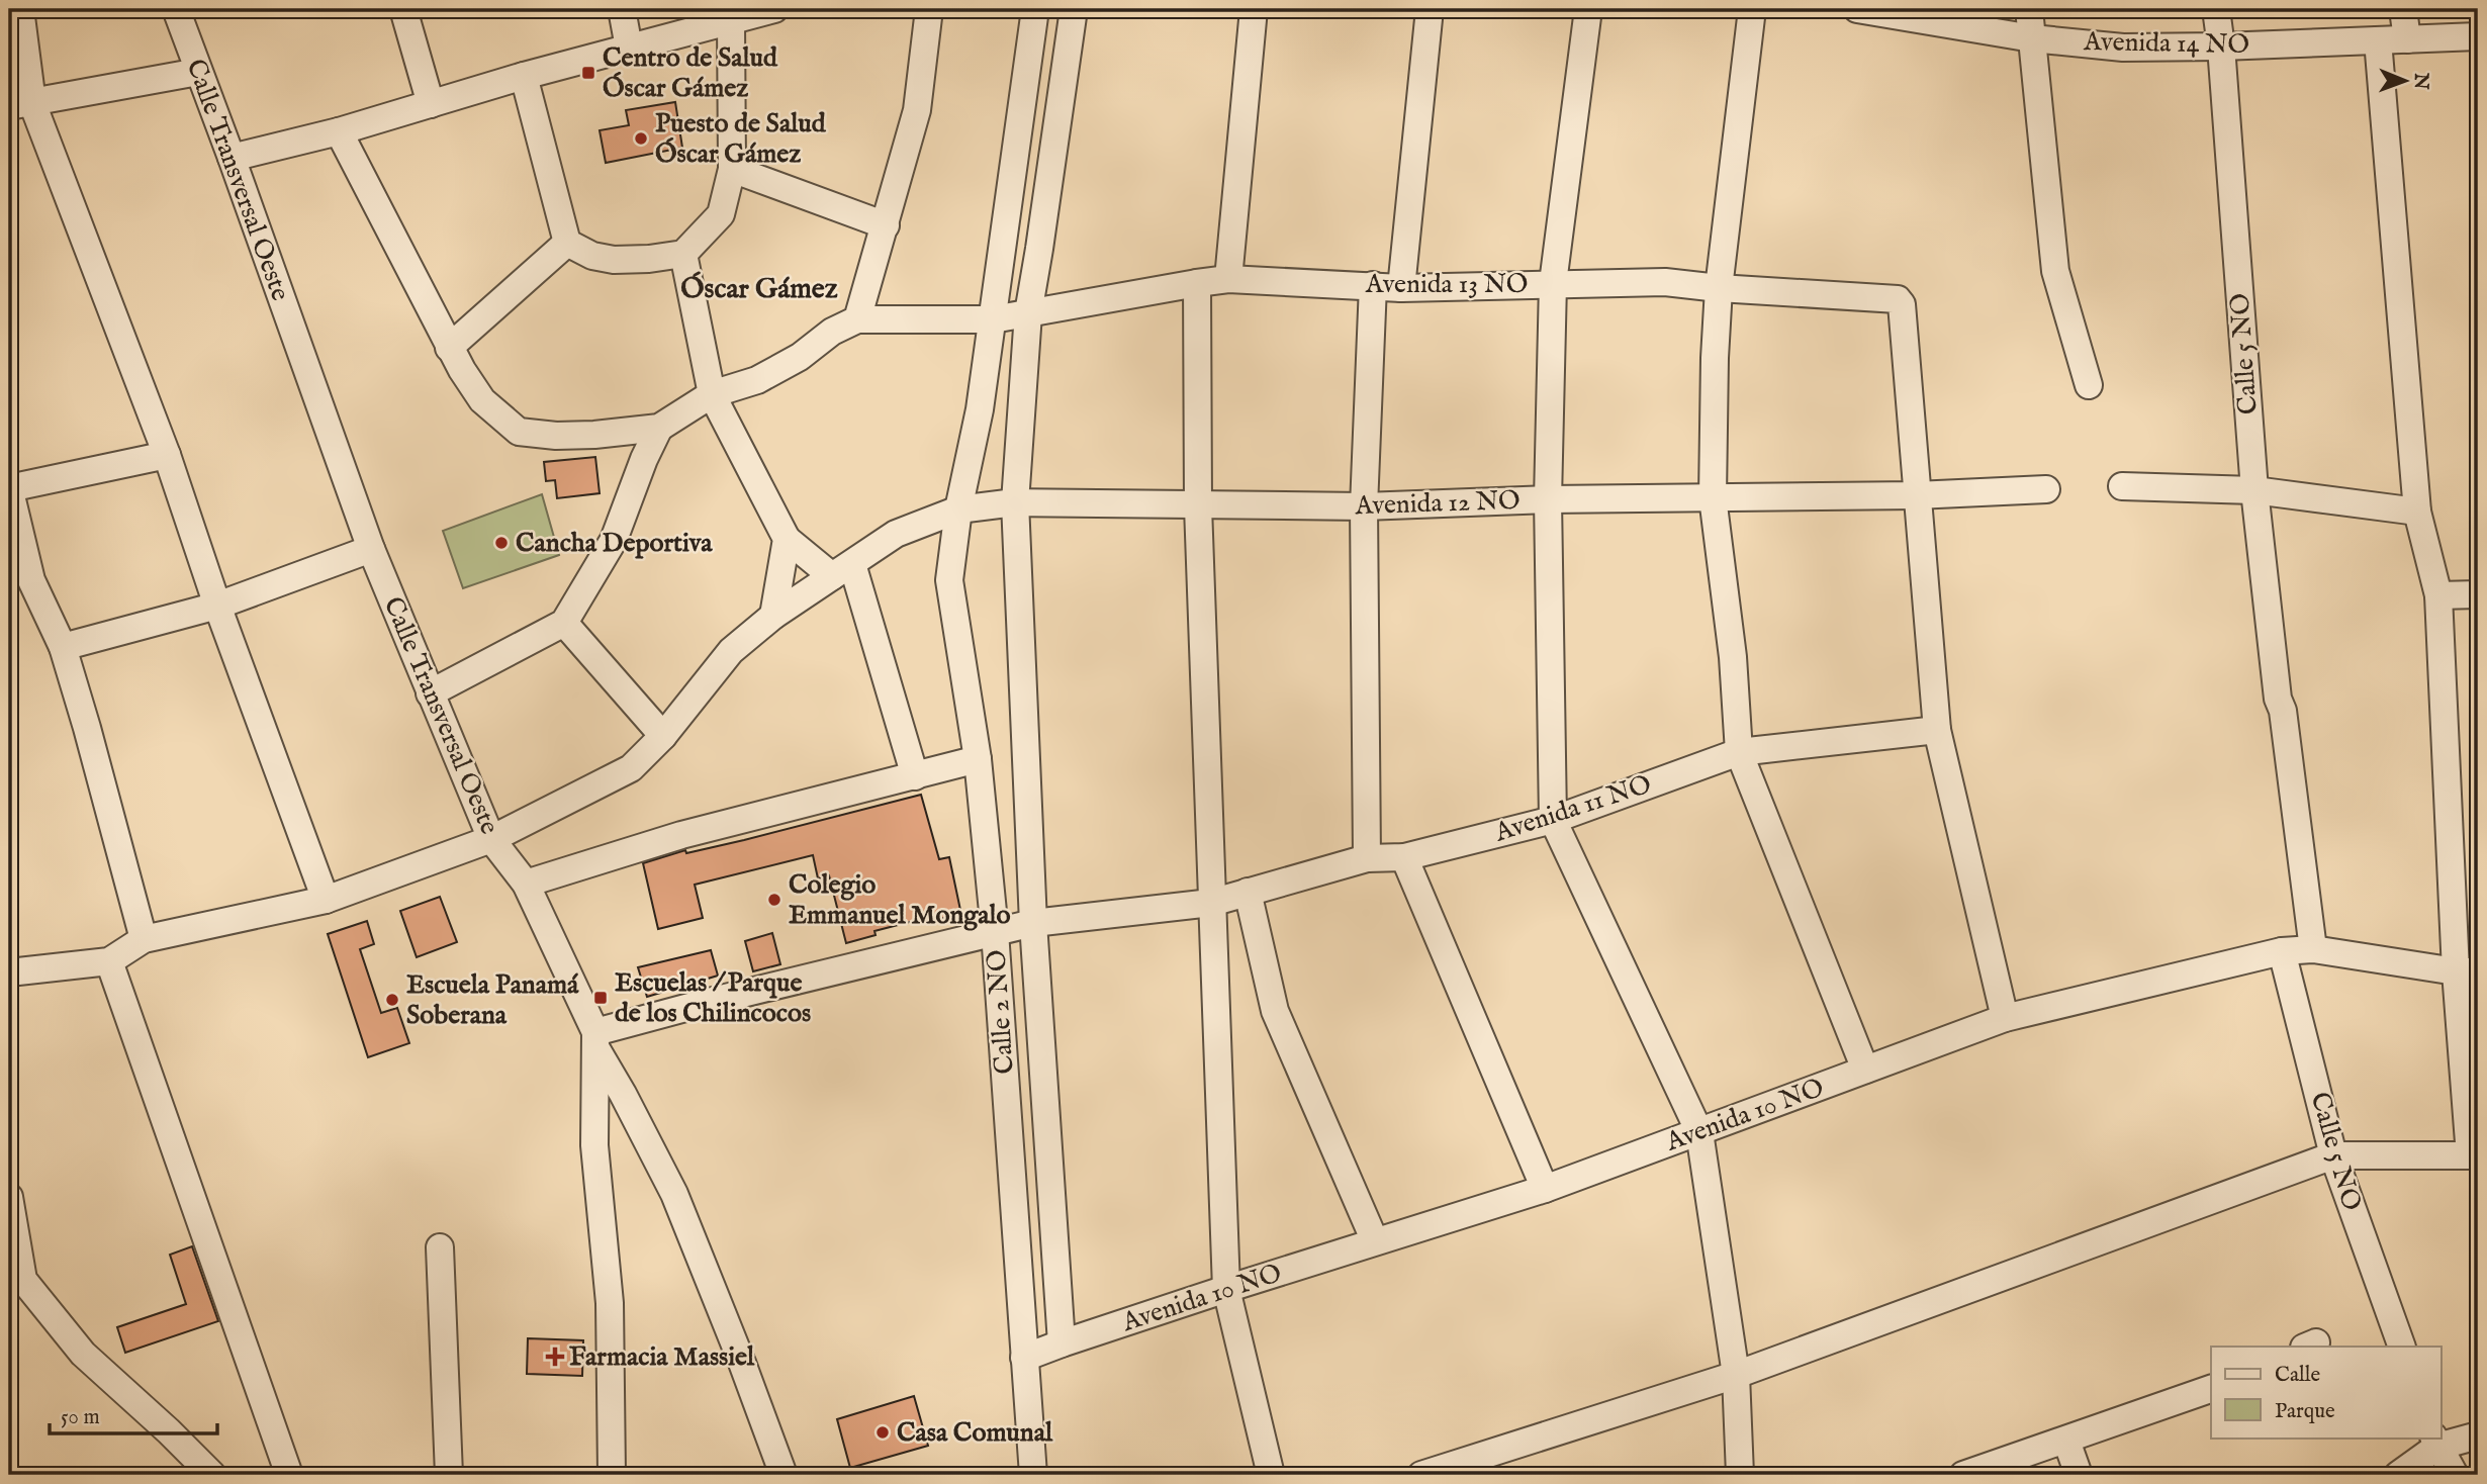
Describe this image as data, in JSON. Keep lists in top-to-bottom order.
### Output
{
  "streets": {
    "street": [
      "Avenida 14 NO",
      "Calle Transversal Oeste",
      "Avenida 13 NO",
      "Calle 5 NO",
      "Avenida 12 NO",
      "Avenida 11 NO",
      "Calle 2 NO",
      "Avenida 10 NO"
    ]
  },
  "crossings": [
    ["Avenida 14 NO", "Calle 5 NO"],
    ["Calle Transversal Oeste", "Avenida 12 NO"],
    ["Calle Transversal Oeste", "Avenida 11 NO"],
    ["Avenida 13 NO", "Avenida 12 NO"],
    ["Avenida 13 NO", "Calle 2 NO"],
    ["Calle 5 NO", "Avenida 10 NO"],
    ["Avenida 12 NO", "Calle 2 NO"],
    ["Avenida 11 NO", "Calle 2 NO"],
    ["Calle 2 NO", "Avenida 10 NO"]
  ],
  "districts": ["Óscar Gámez"],
  "places": {
    "transit": ["Centro de Salud Óscar Gámez", "Escuelas / Parque de los Chilincocos"],
    "other": [
      "Puesto de Salud Óscar Gámez",
      "Cancha Deportiva",
      "Colegio Emmanuel Mongalo",
      "Escuela Panamá Soberana",
      "Casa Comunal"
    ],
    "health": ["Farmacia Massiel"]
  },
  "legend": ["Calle", "Parque"],
  "scale_bar": "50 m",
  "north": "right"
}
